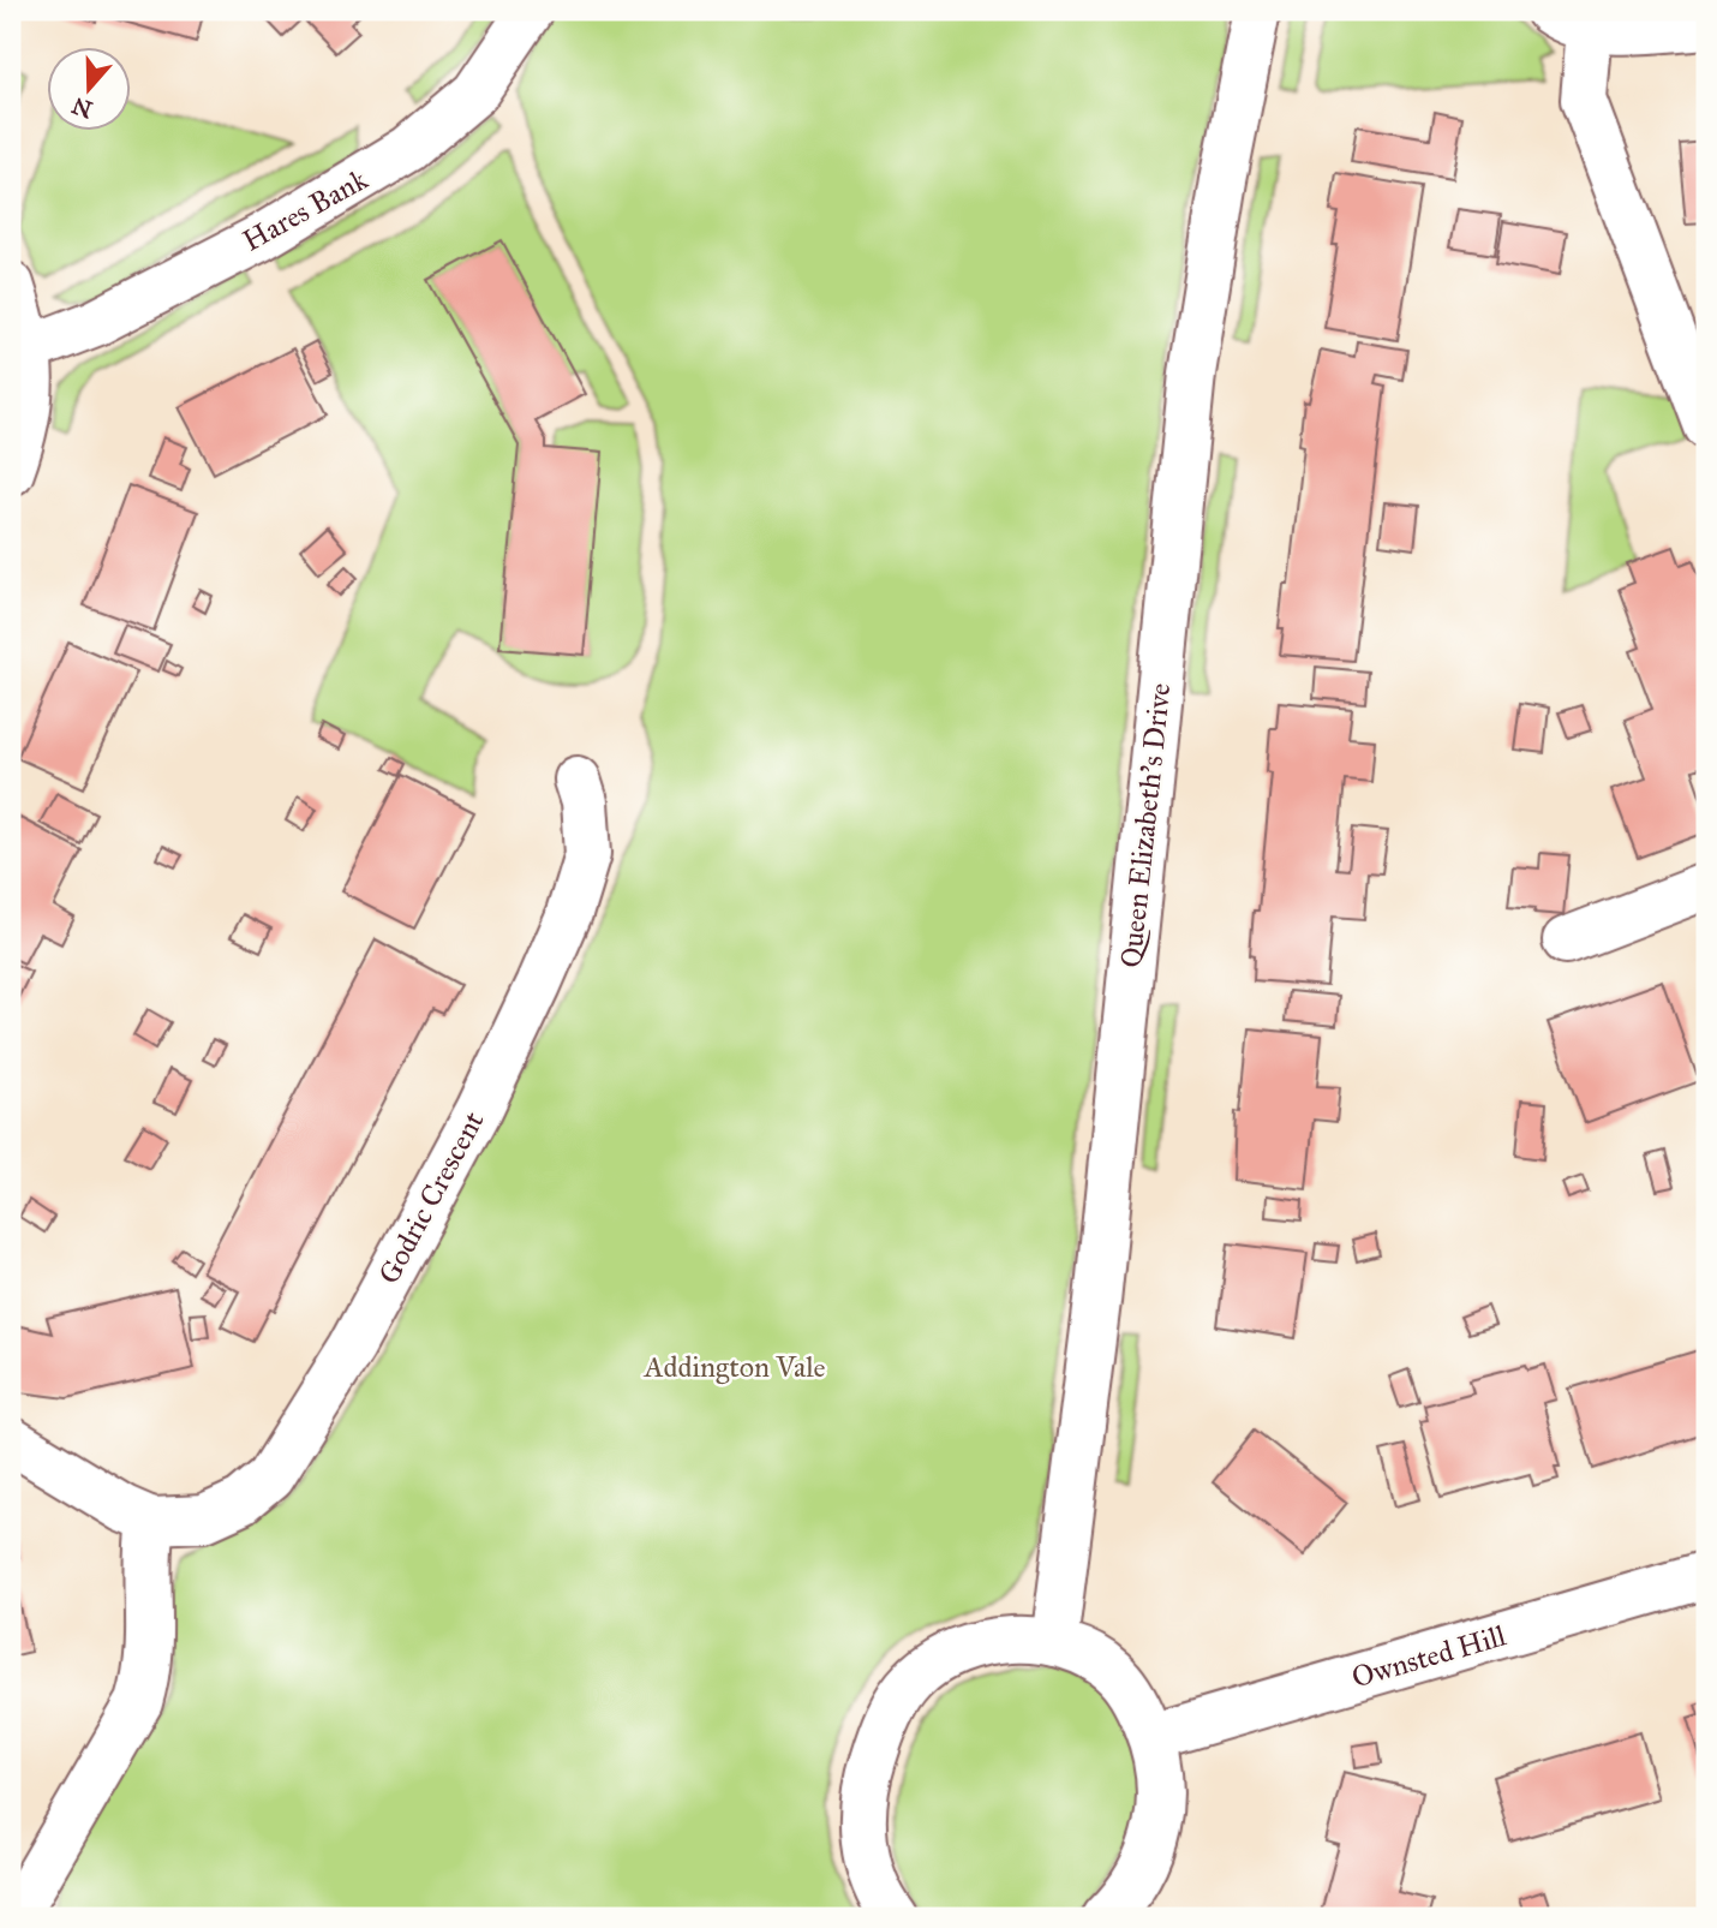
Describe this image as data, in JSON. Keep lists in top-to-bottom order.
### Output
{
  "streets": {
    "street": [
      "Hares Bank",
      "Queen Elizabeth's Drive",
      "Godric Crescent",
      "Ownsted Hill"
    ]
  },
  "parks": ["Addington Vale"],
  "north": "bottom"
}
